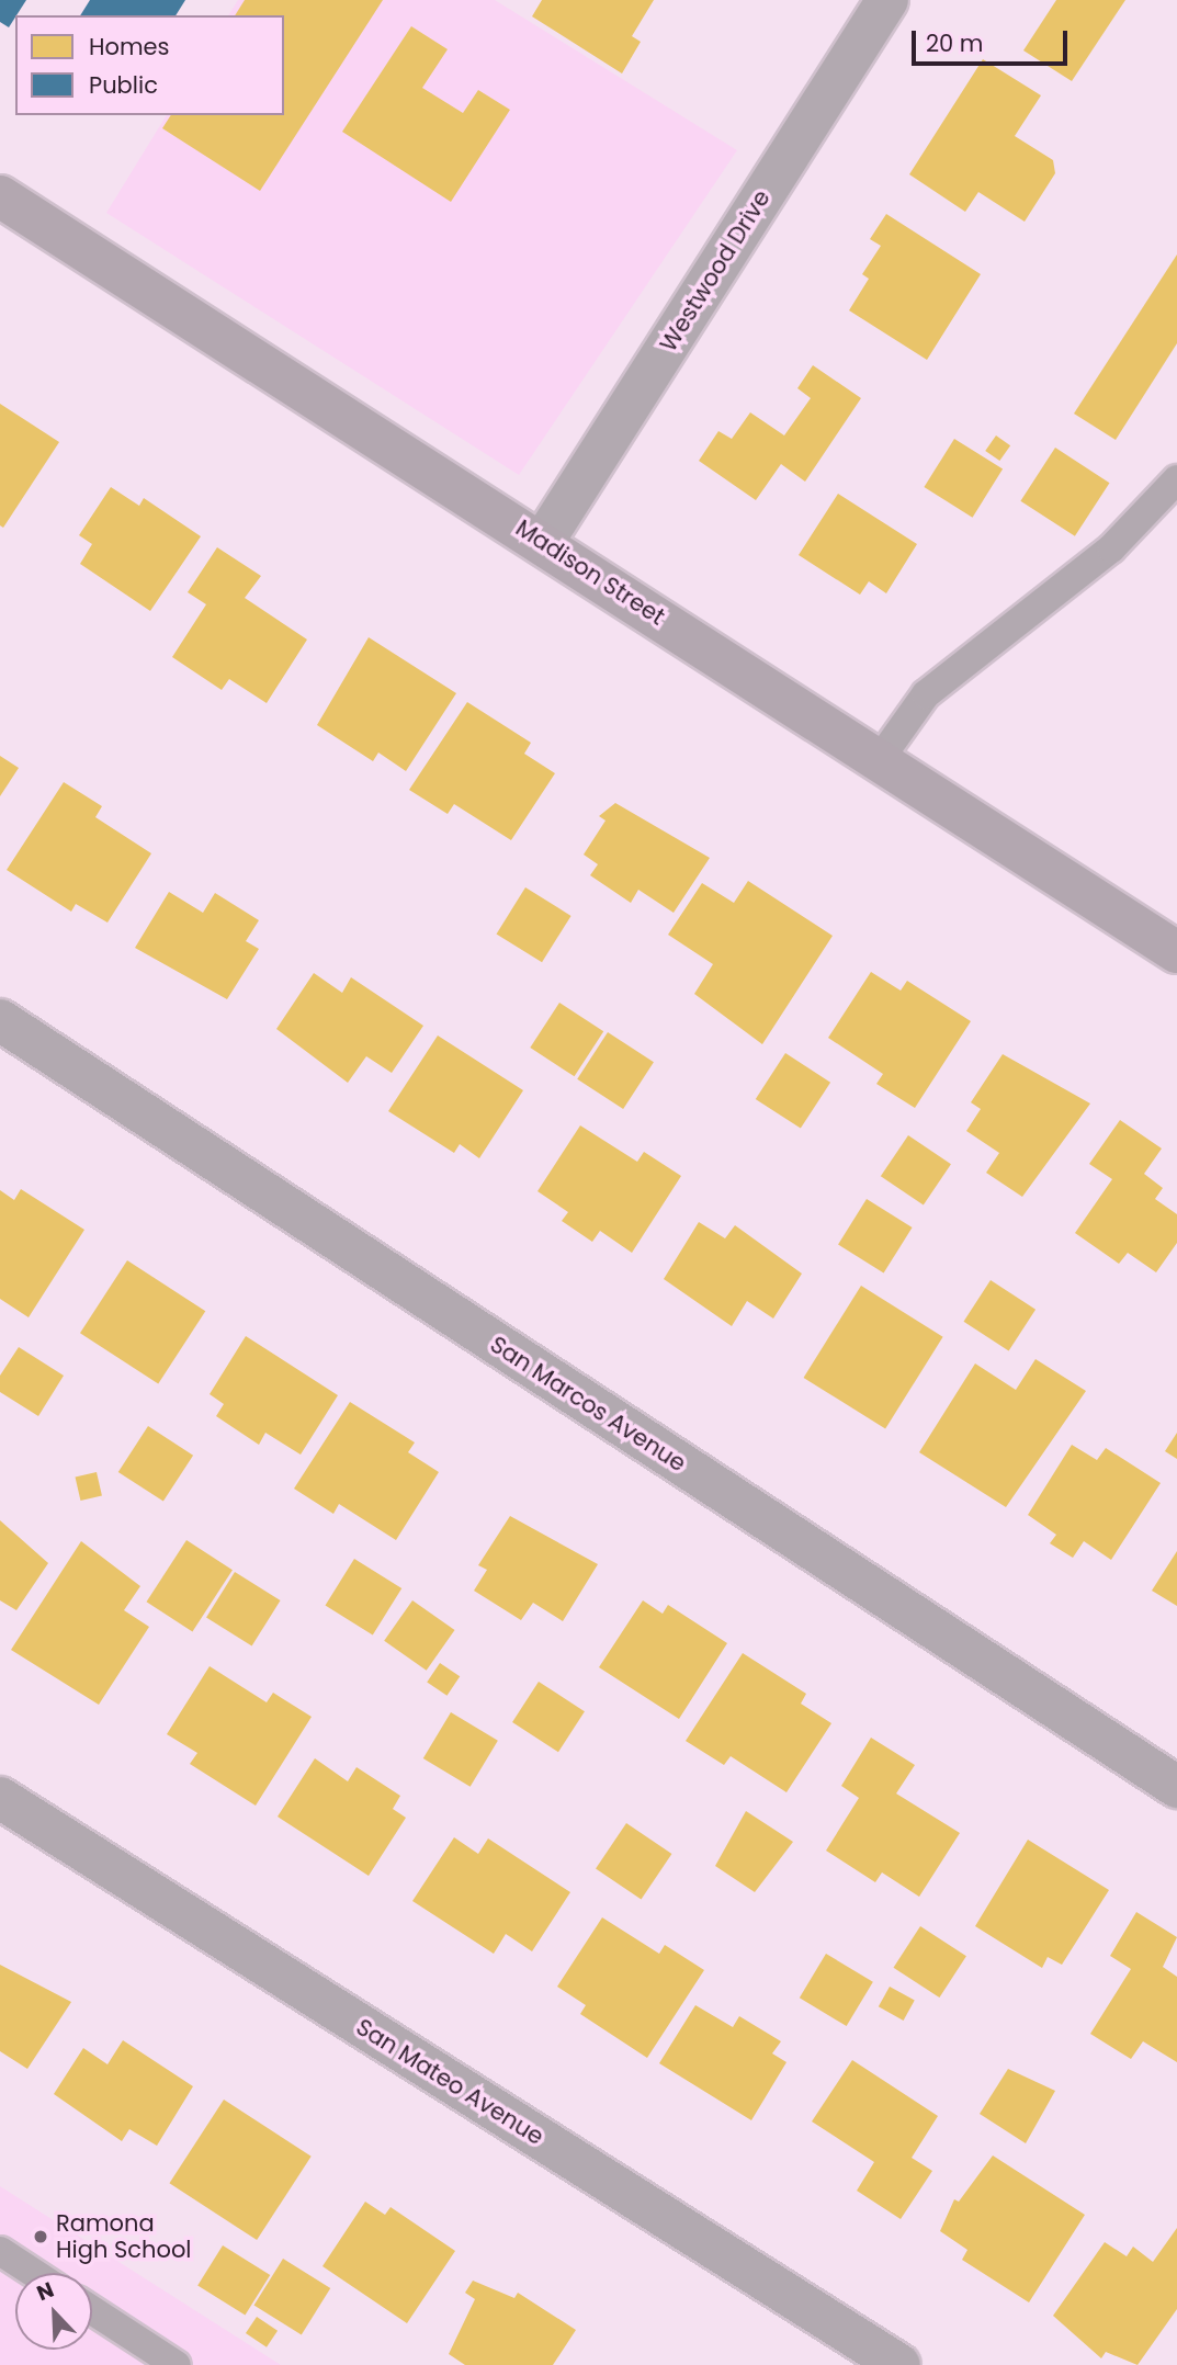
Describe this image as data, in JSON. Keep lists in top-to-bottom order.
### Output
{
  "streets": {
    "main road": ["Madison Street"],
    "street": ["Westwood Drive", "San Marcos Avenue", "San Mateo Avenue"]
  },
  "crossings": [
    ["Westwood Drive", "Madison Street"]
  ],
  "places": ["Ramona High School"],
  "legend": ["Homes", "Public"],
  "scale_bar": "20 m",
  "north": "top left"
}
